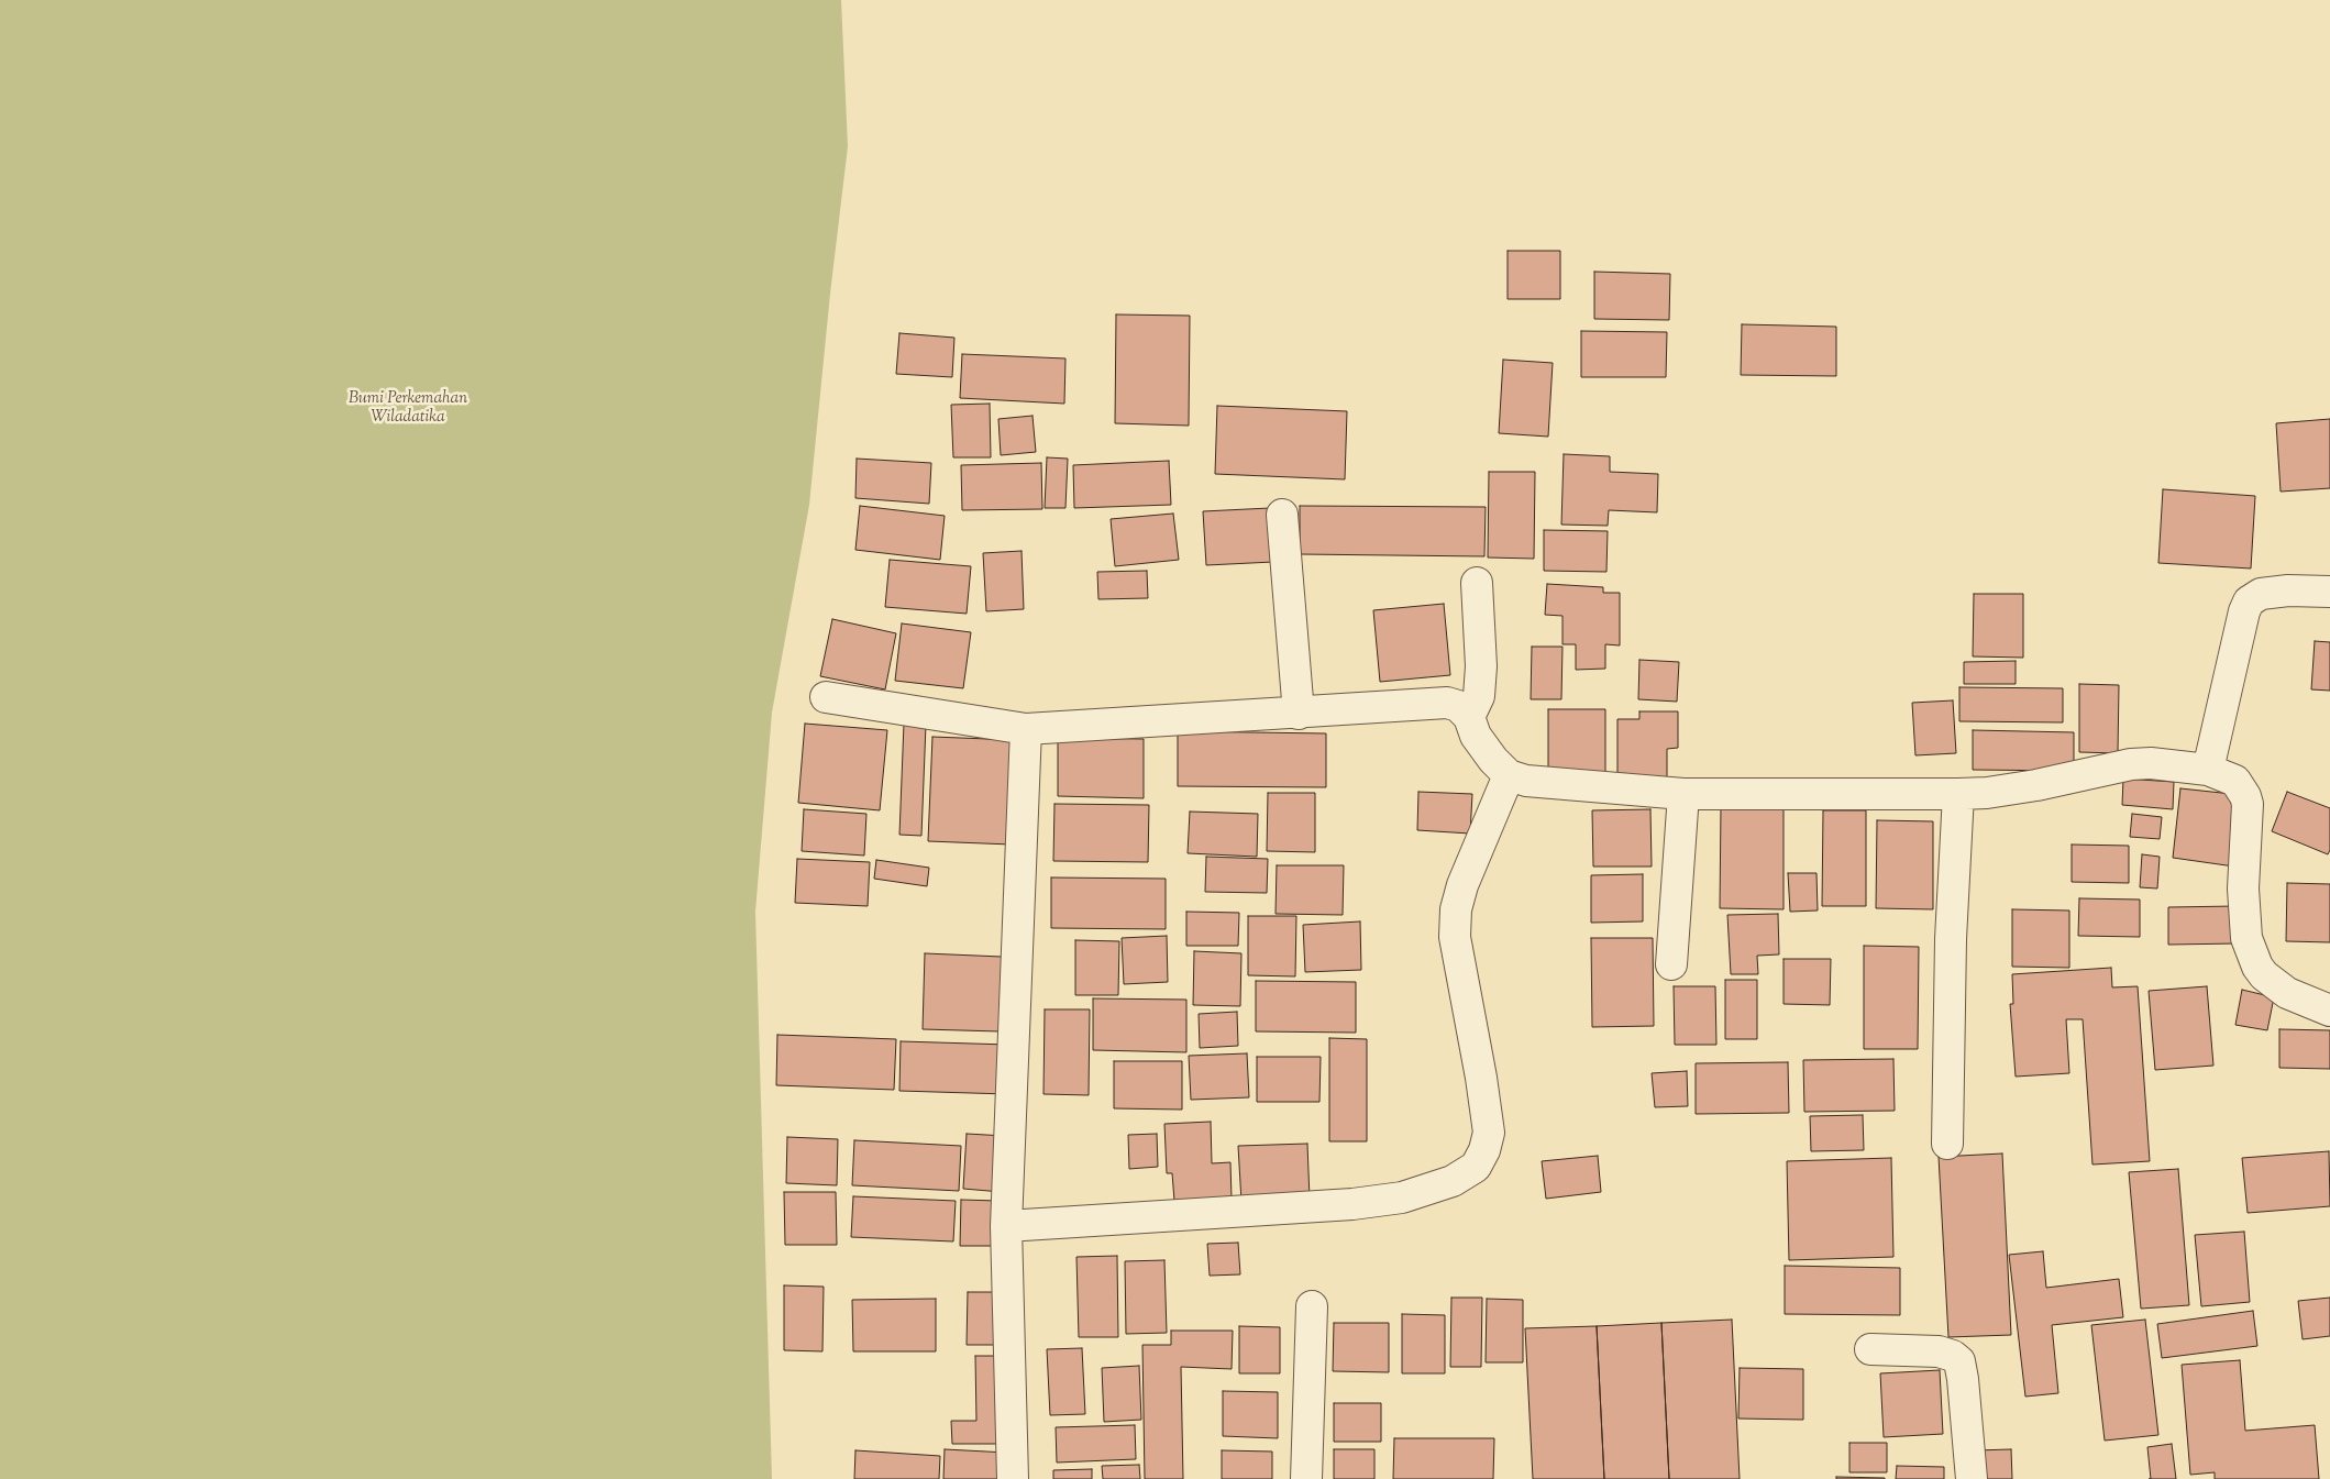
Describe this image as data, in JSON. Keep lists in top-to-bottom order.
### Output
{
  "parks": ["Bumi Perkemahan Wiladatika"]
}
